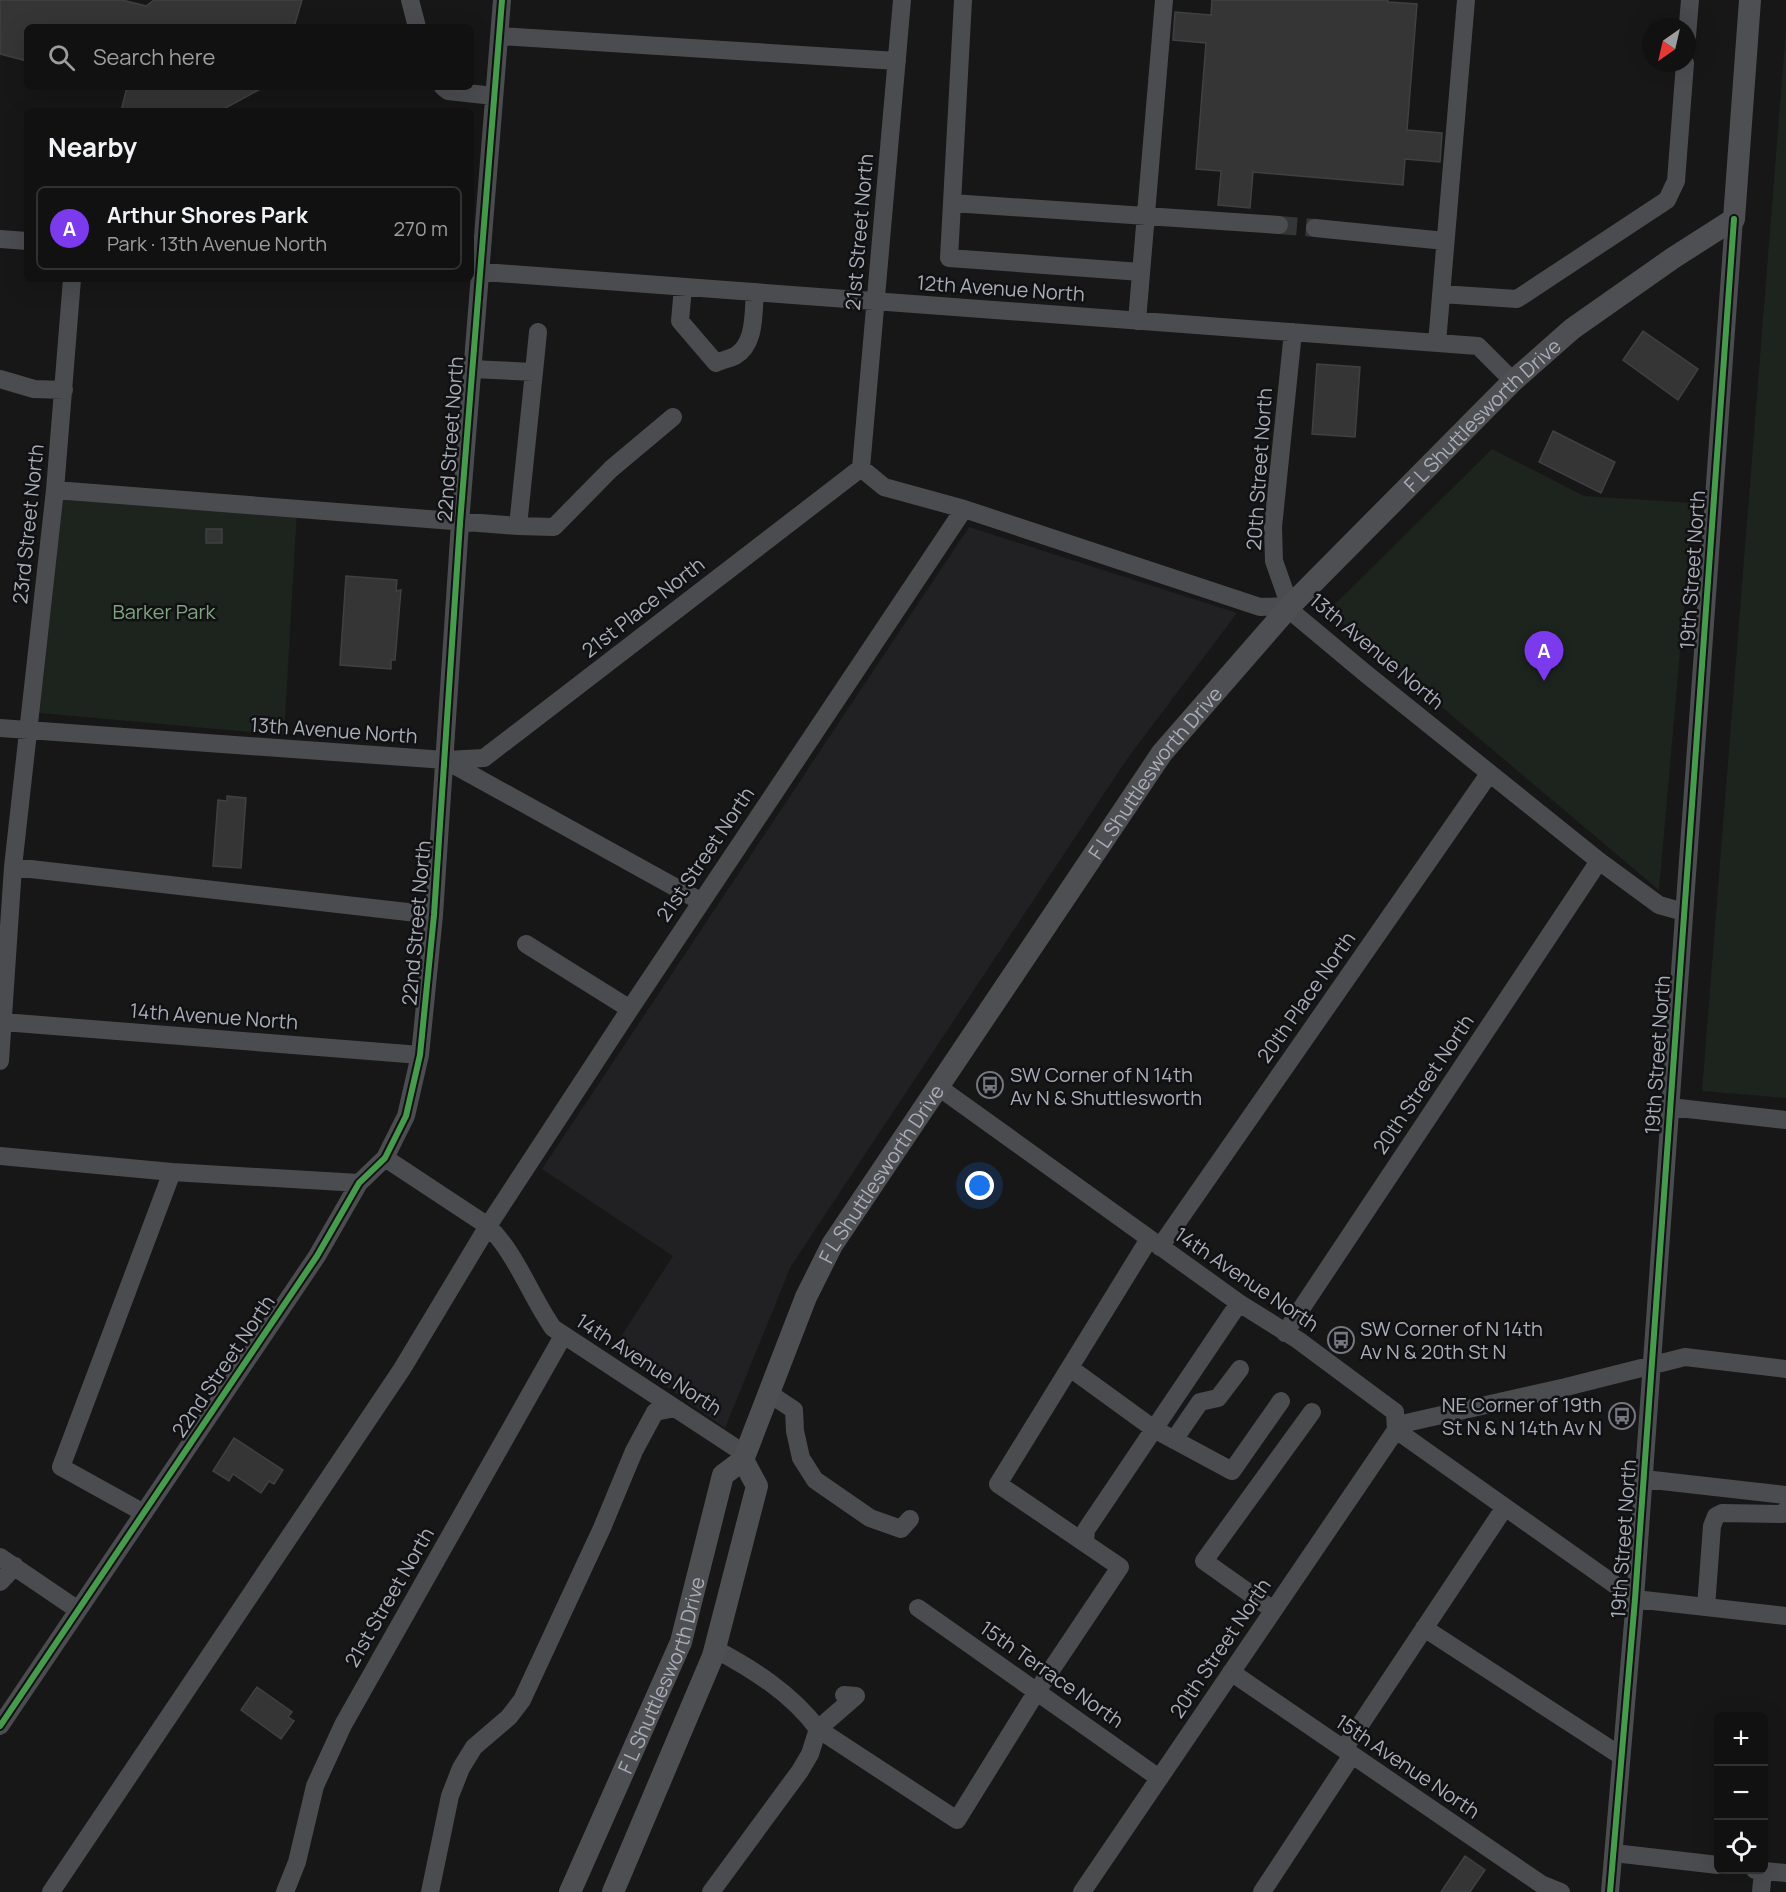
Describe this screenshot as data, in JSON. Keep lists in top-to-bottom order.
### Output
{
  "streets": {
    "main road": ["F L Shuttlesworth Drive", "19th Street North"],
    "street": [
      "21st Street North",
      "12th Avenue North",
      "22nd Street North",
      "20th Street North",
      "23rd Street North",
      "21st Place North",
      "13th Avenue North",
      "20th Place North",
      "14th Avenue North",
      "15th Terrace North",
      "15th Avenue North"
    ]
  },
  "crossings": [
    ["21st Street North", "12th Avenue North"],
    ["21st Street North", "21st Place North"],
    ["21st Street North", "13th Avenue North"],
    ["21st Street North", "14th Avenue North"],
    ["12th Avenue North", "F L Shuttlesworth Drive"],
    ["12th Avenue North", "22nd Street North"],
    ["12th Avenue North", "20th Street North"],
    ["F L Shuttlesworth Drive", "20th Street North"],
    ["F L Shuttlesworth Drive", "19th Street North"],
    ["F L Shuttlesworth Drive", "13th Avenue North"],
    ["F L Shuttlesworth Drive", "14th Avenue North"],
    ["22nd Street North", "21st Place North"],
    ["22nd Street North", "13th Avenue North"],
    ["22nd Street North", "14th Avenue North"],
    ["20th Street North", "13th Avenue North"],
    ["20th Street North", "14th Avenue North"],
    ["20th Street North", "15th Terrace North"],
    ["20th Street North", "15th Avenue North"],
    ["23rd Street North", "13th Avenue North"],
    ["23rd Street North", "14th Avenue North"],
    ["19th Street North", "13th Avenue North"],
    ["21st Place North", "13th Avenue North"],
    ["13th Avenue North", "20th Place North"],
    ["20th Place North", "14th Avenue North"]
  ],
  "parks": ["Barker Park"],
  "places": {
    "bus stop": ["SW Corner of N 14th Av N & Shuttlesworth", "SW Corner of N 14th Av N & 20th St N", "NE Corner of 19th St N & N 14th Av N"]
  },
  "north": "bottom left",
  "page": {
    "search": "Search here",
    "heading": "Nearby",
    "list": [
      {
        "mark": "A",
        "name": "Arthur Shores Park",
        "note": "Park · 13th Avenue North",
        "value": "270 m"
      }
    ],
    "pins": "A",
    "map_buttons": ["+", "−"]
  }
}
